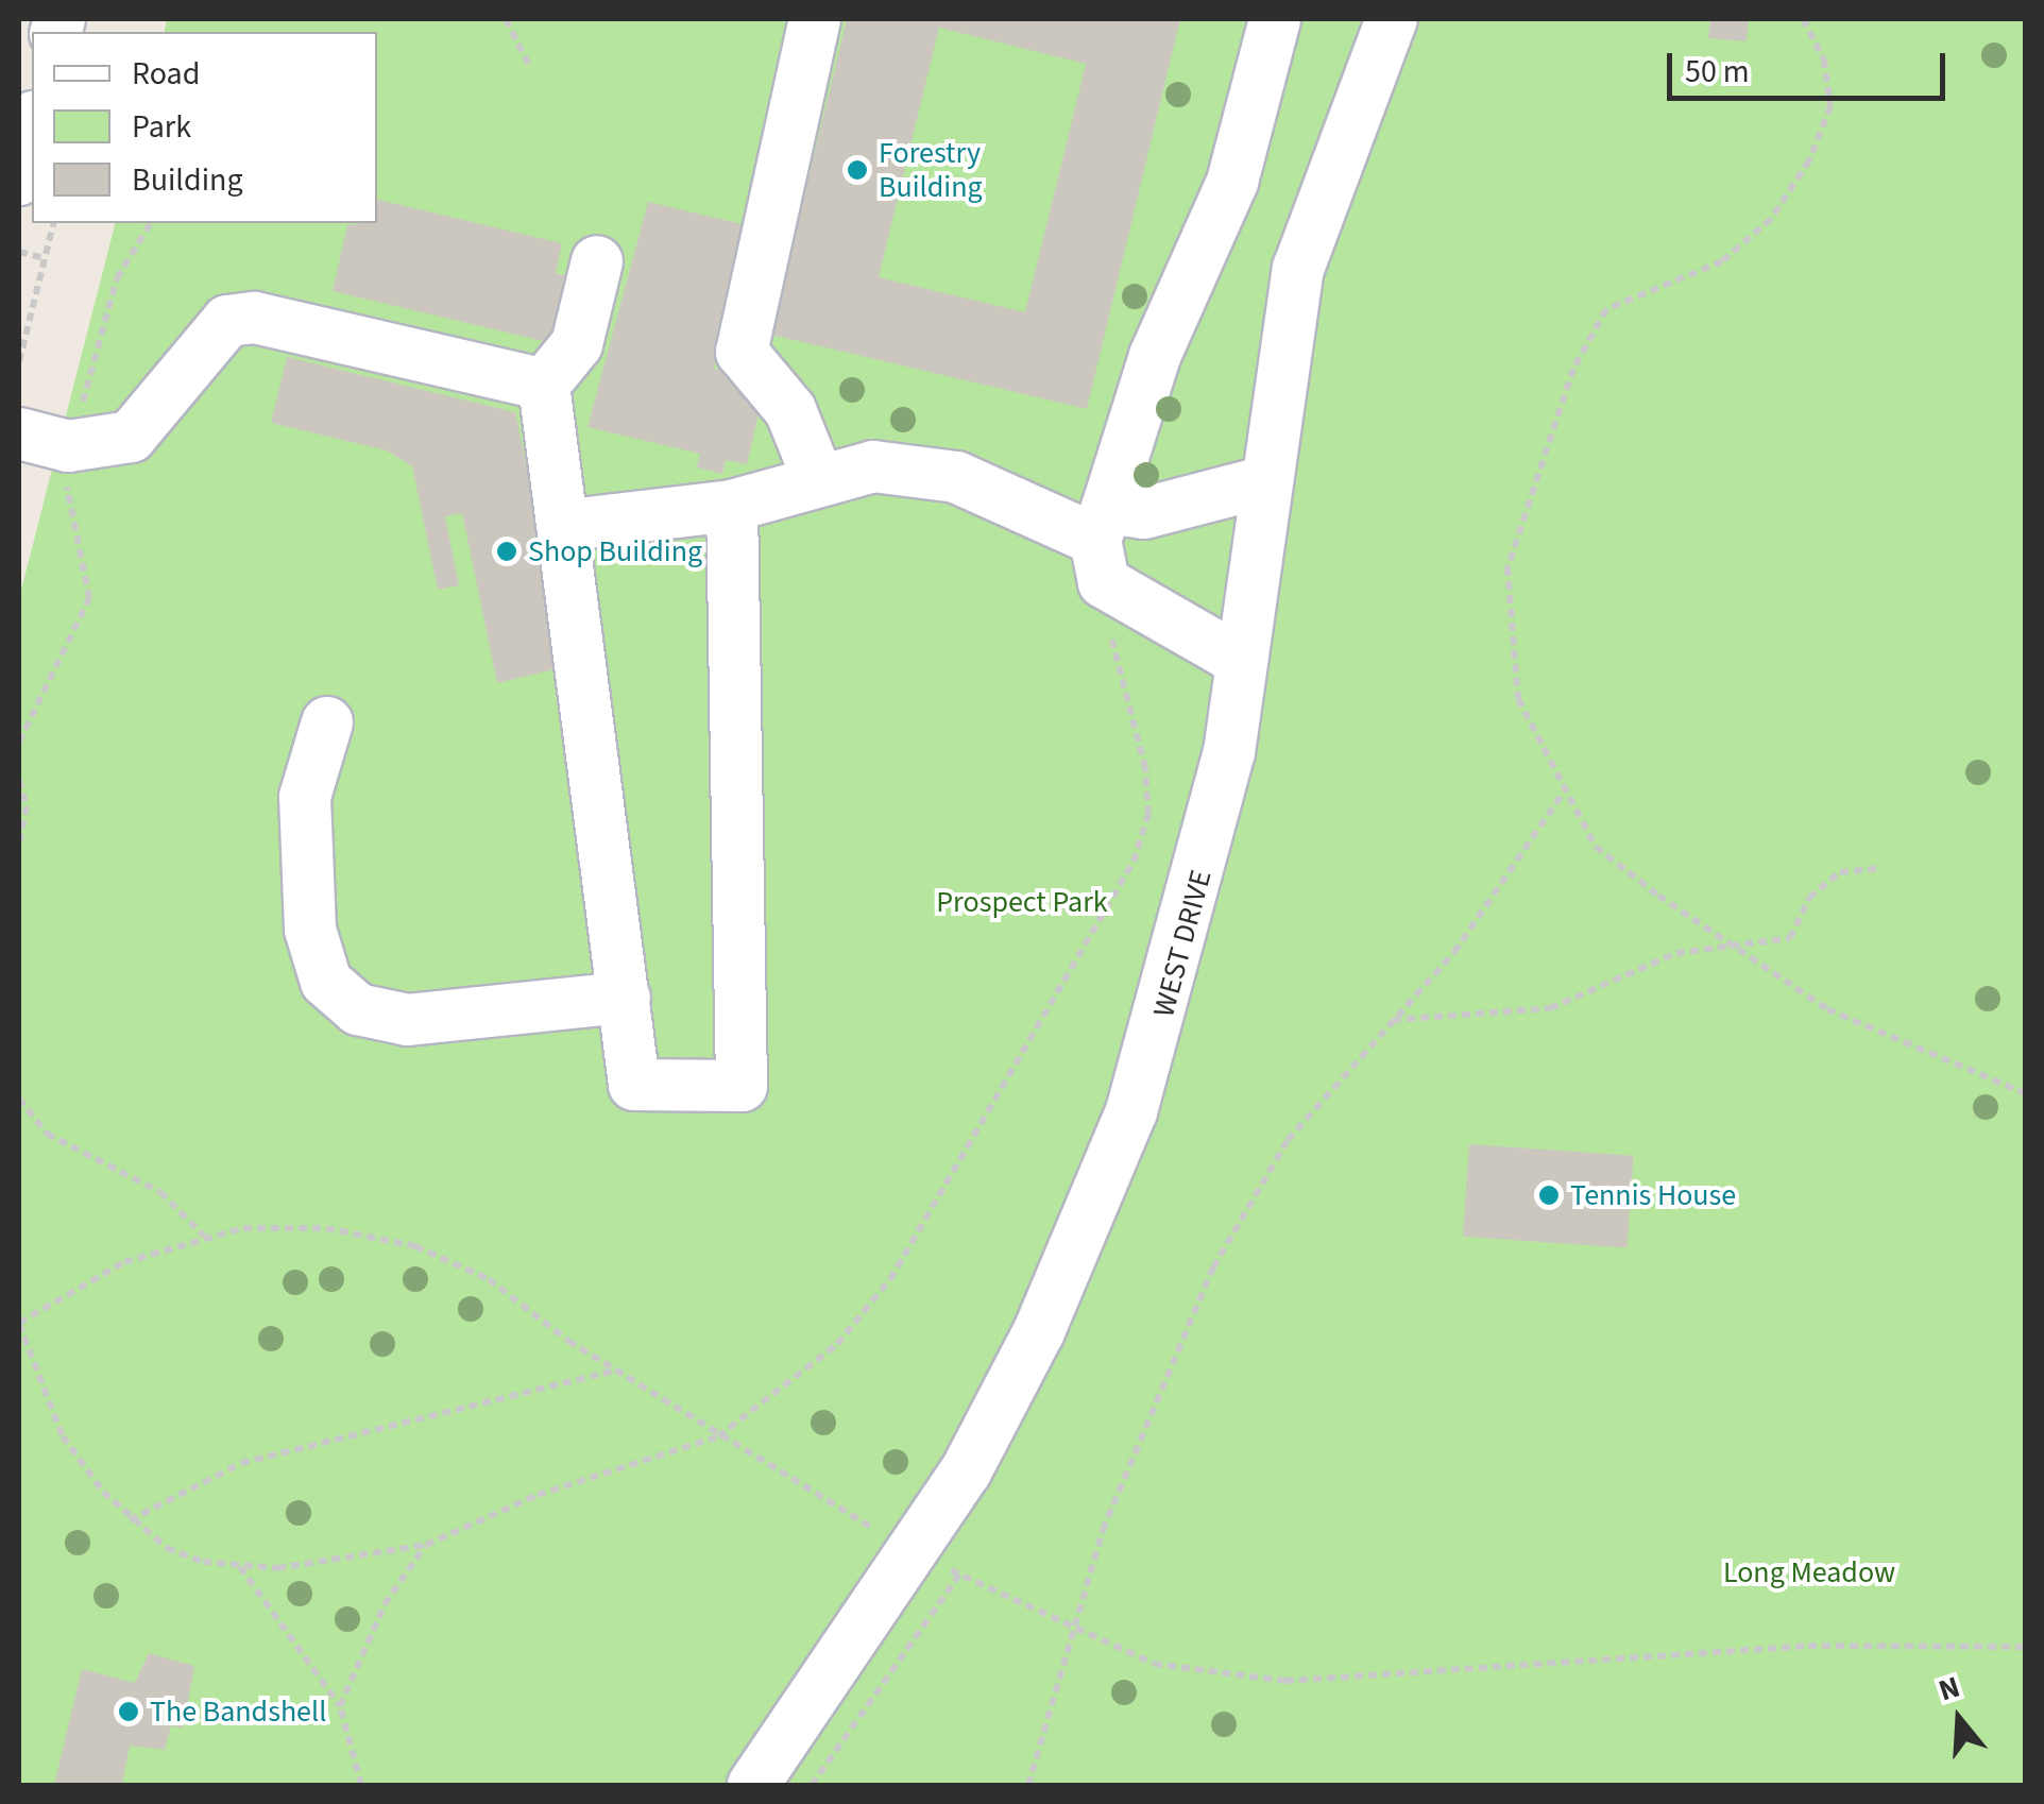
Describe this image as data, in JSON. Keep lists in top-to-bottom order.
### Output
{
  "streets": {
    "street": ["WEST DRIVE"]
  },
  "parks": ["Prospect Park", "Long Meadow"],
  "places": [
    "Forestry Building",
    "Shop Building",
    "Tennis House",
    "The Bandshell"
  ],
  "legend": ["Road", "Park", "Building"],
  "scale_bar": "50 m",
  "north": "top"
}
